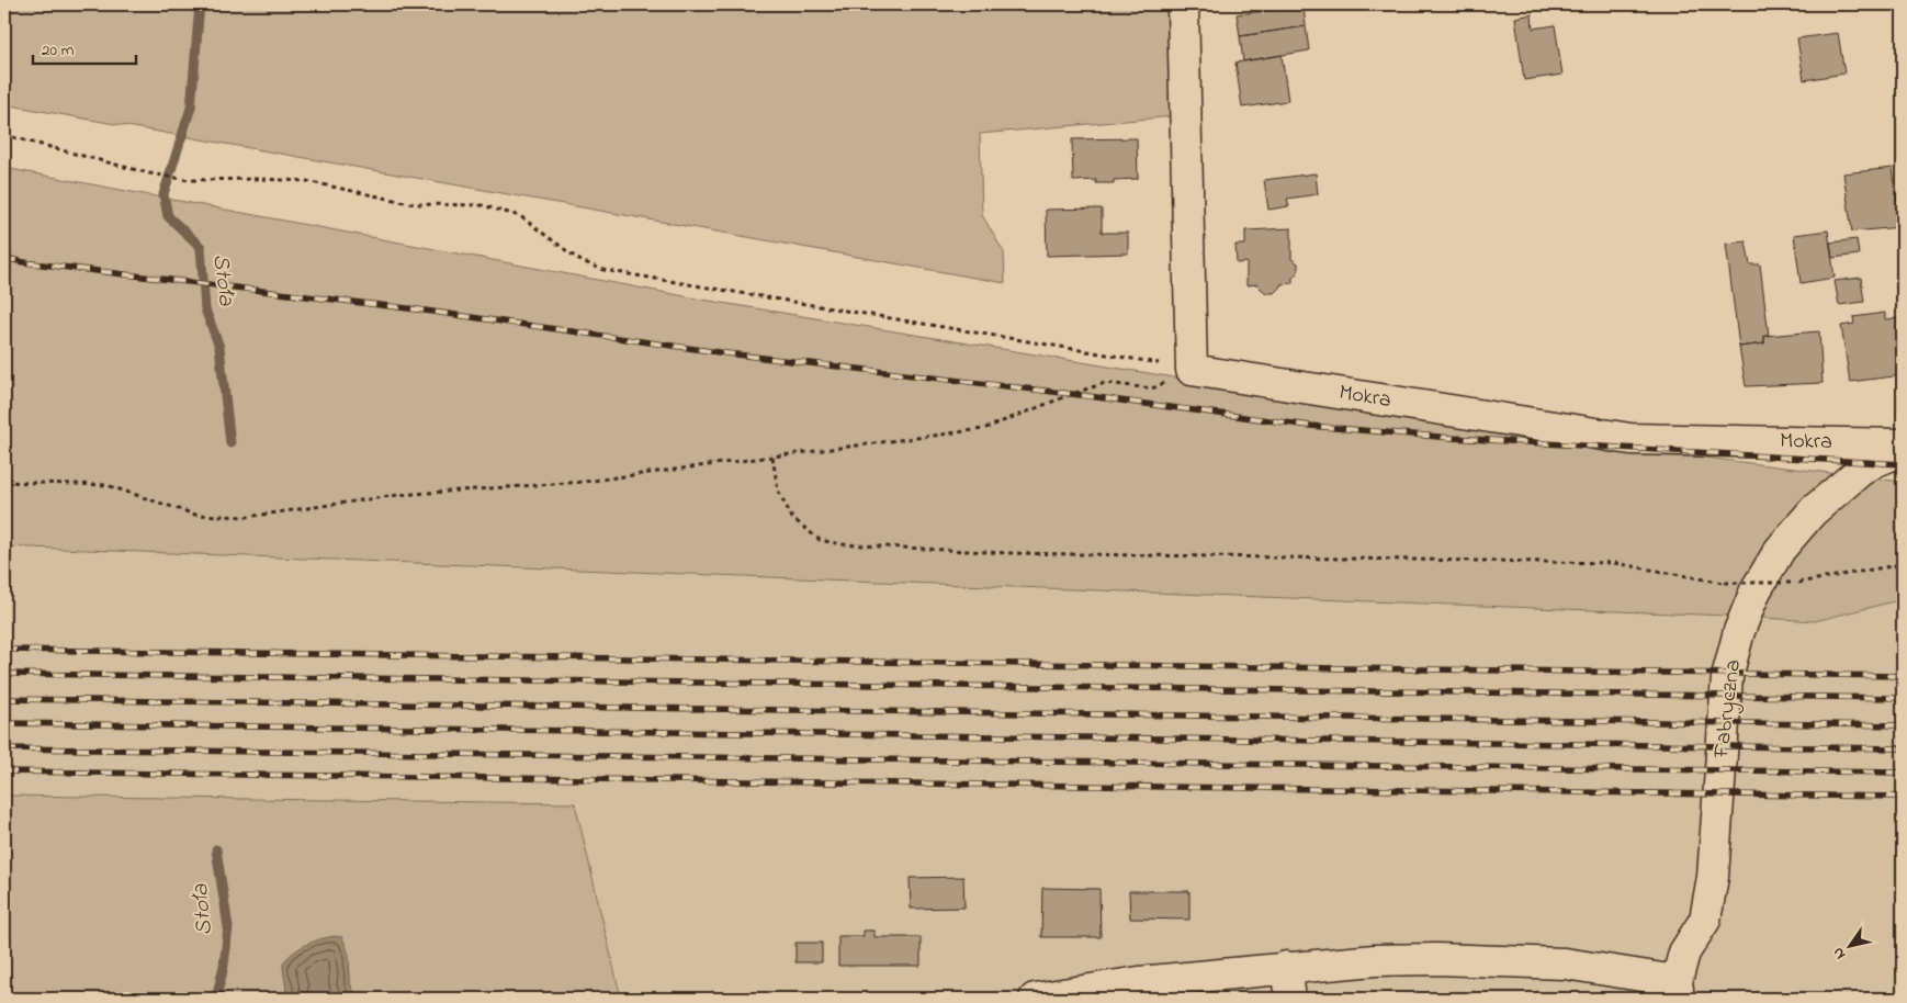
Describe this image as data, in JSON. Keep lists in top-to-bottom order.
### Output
{
  "streets": {
    "street": ["Mokra", "Fabryczna"]
  },
  "water": ["Stoła"],
  "scale_bar": "20 m",
  "north": "bottom left"
}
